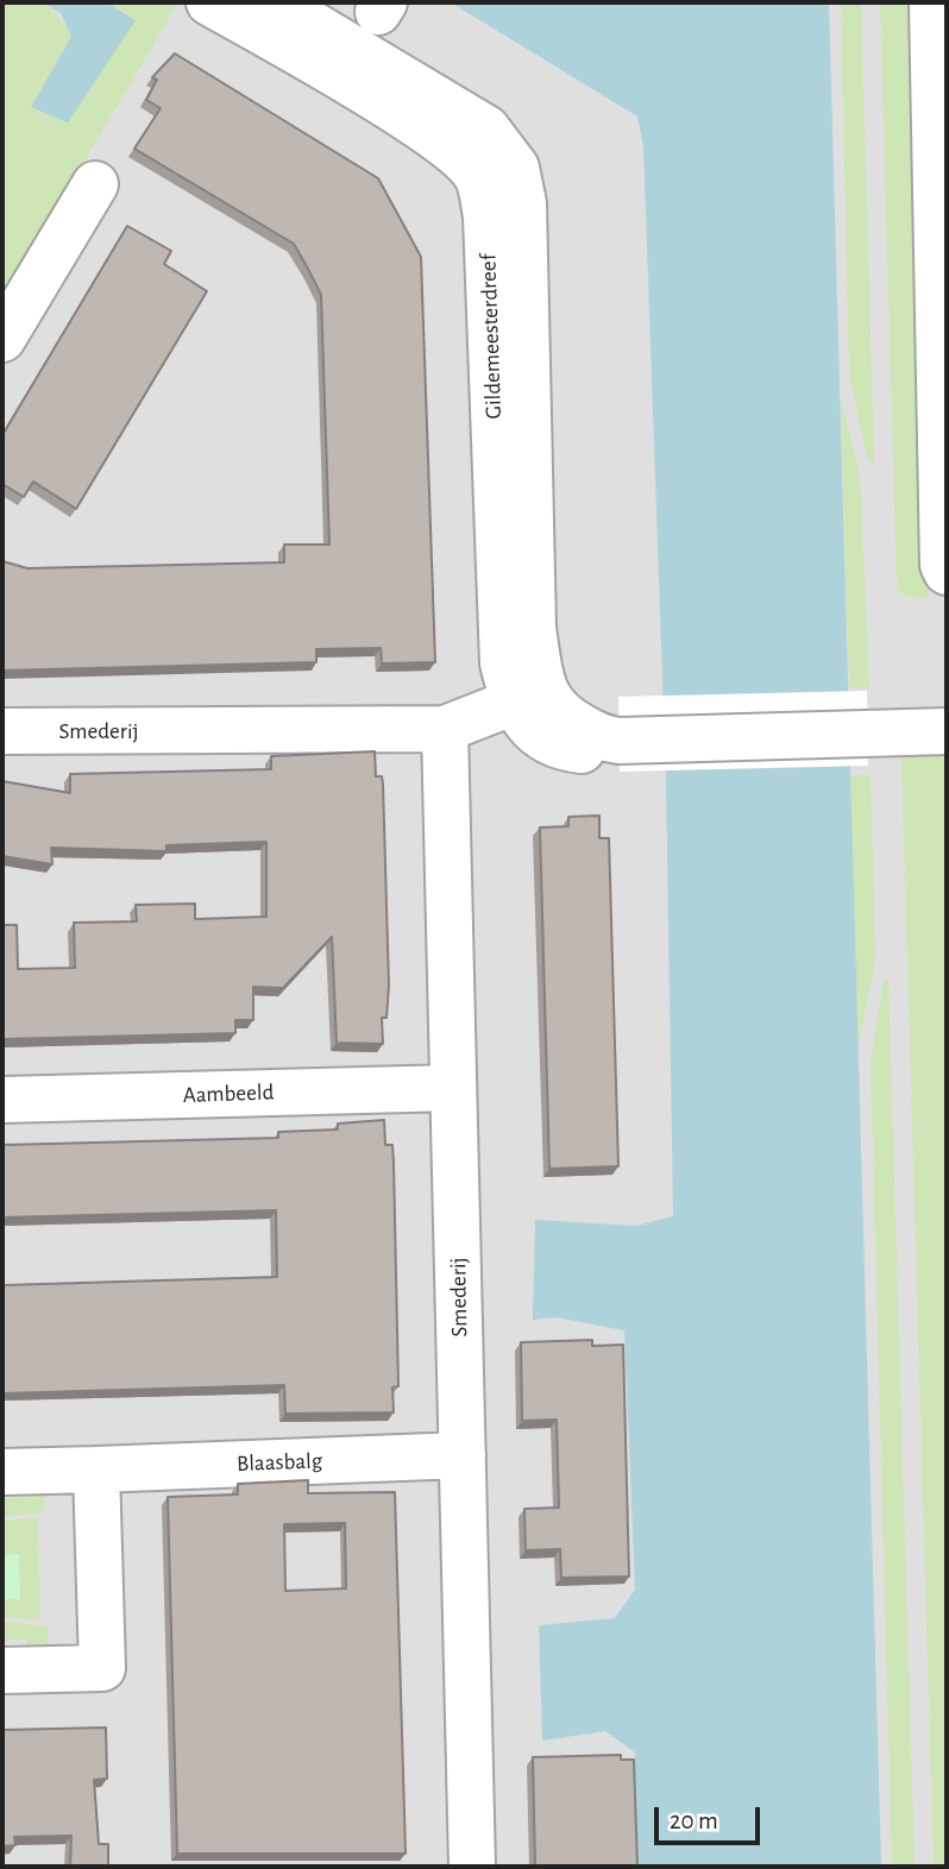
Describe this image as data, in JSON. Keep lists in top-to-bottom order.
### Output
{
  "streets": {
    "street": [
      "Gildemeesterdreef",
      "Smederij",
      "Aambeeld",
      "Blaasbalg"
    ]
  },
  "crossings": [
    ["Gildemeesterdreef", "Smederij"],
    ["Smederij", "Aambeeld"],
    ["Smederij", "Blaasbalg"]
  ],
  "scale_bar": "20 m"
}
